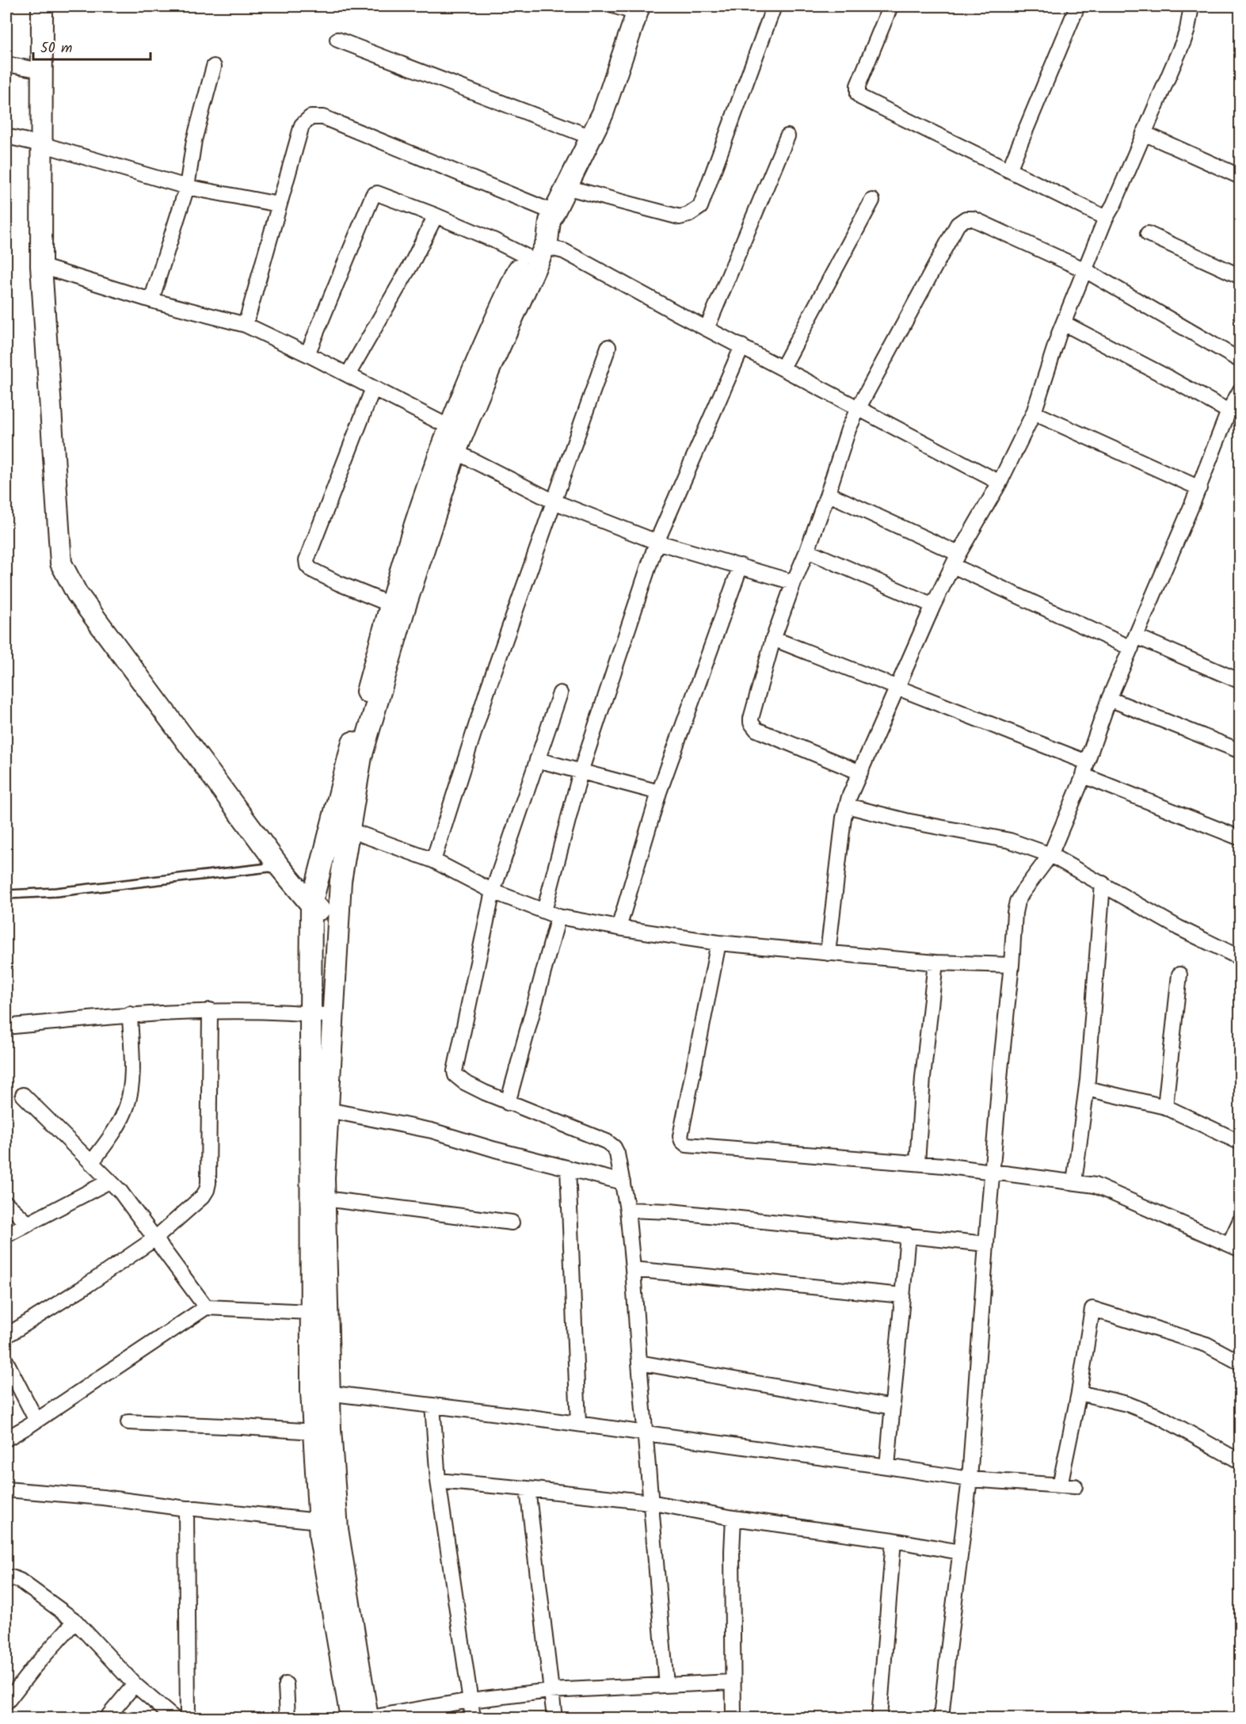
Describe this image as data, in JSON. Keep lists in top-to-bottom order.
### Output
{
  "scale_bar": "50 m"
}
